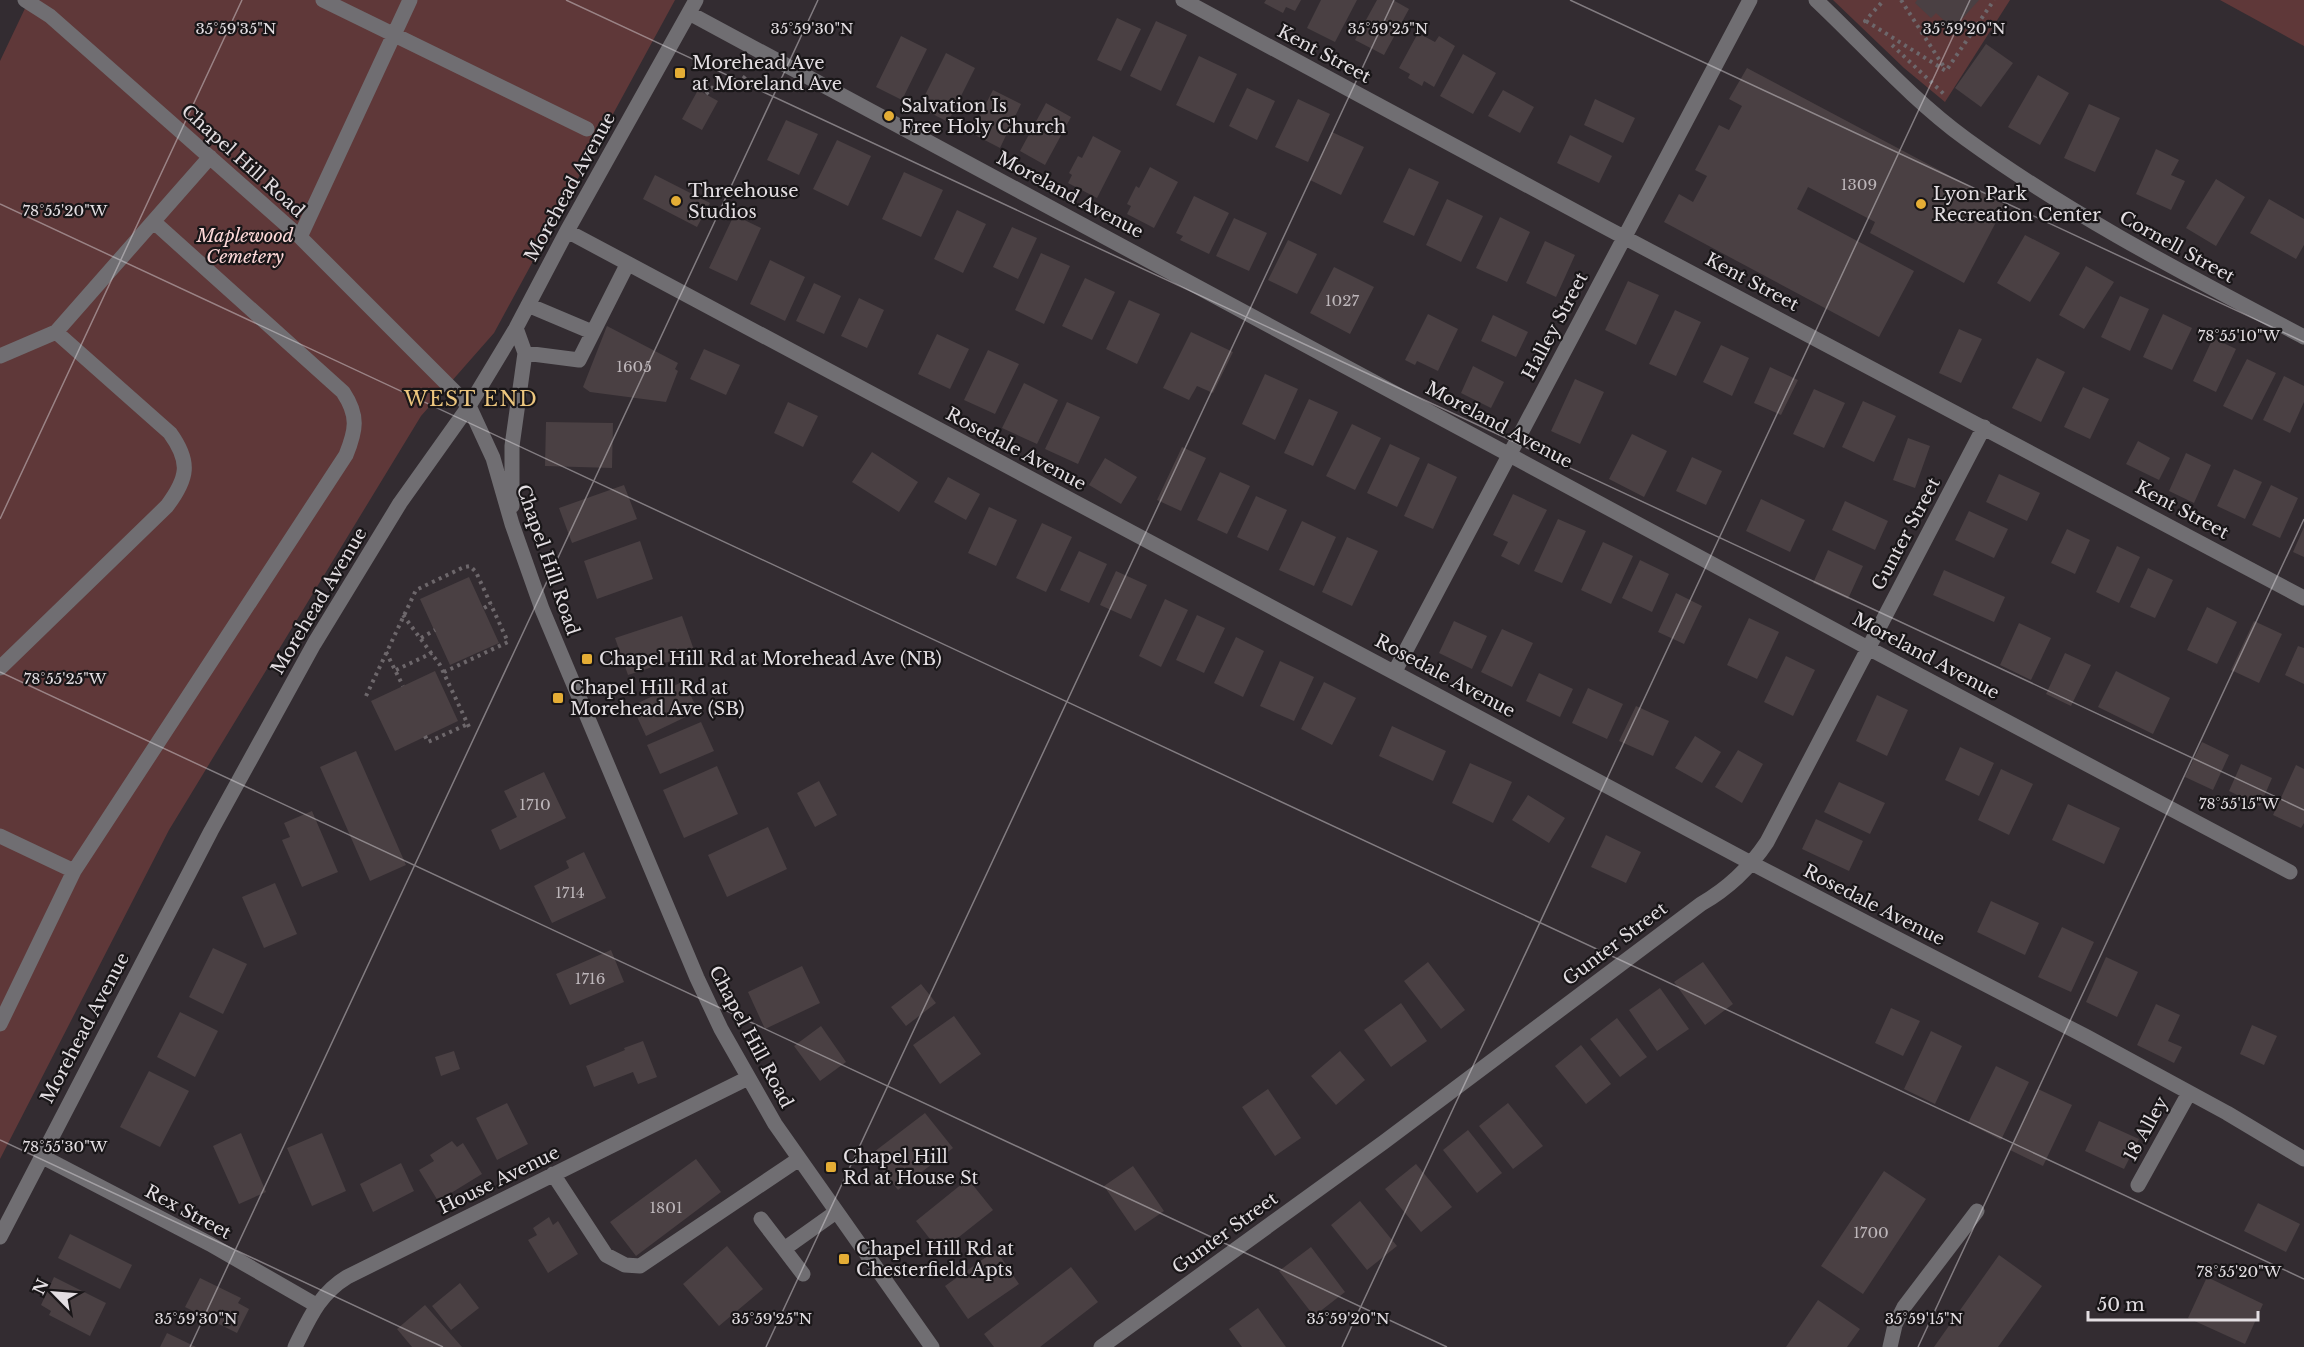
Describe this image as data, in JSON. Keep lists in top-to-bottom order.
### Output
{
  "streets": {
    "street": [
      "Kent Street",
      "Chapel Hill Road",
      "Morehead Avenue",
      "Moreland Avenue",
      "Cornell Street",
      "Halley Street",
      "Rosedale Avenue",
      "Gunter Street",
      "18 Alley",
      "House Avenue",
      "Rex Street"
    ]
  },
  "crossings": [
    ["Kent Street", "Halley Street"],
    ["Kent Street", "Gunter Street"],
    ["Chapel Hill Road", "Morehead Avenue"],
    ["Chapel Hill Road", "House Avenue"],
    ["Morehead Avenue", "Moreland Avenue"],
    ["Morehead Avenue", "Rosedale Avenue"],
    ["Morehead Avenue", "Rex Street"],
    ["Moreland Avenue", "Halley Street"],
    ["Moreland Avenue", "Gunter Street"],
    ["Halley Street", "Rosedale Avenue"],
    ["Rosedale Avenue", "Gunter Street"],
    ["Rosedale Avenue", "18 Alley"],
    ["House Avenue", "Rex Street"]
  ],
  "districts": ["WEST END"],
  "parks": ["Maplewood Cemetery"],
  "places": {
    "transit": [
      "Morehead Ave at Moreland Ave",
      "Chapel Hill Rd at Morehead Ave (NB)",
      "Chapel Hill Rd at Morehead Ave (SB)",
      "Chapel Hill Rd at House St",
      "Chapel Hill Rd at Chesterfield Apts"
    ],
    "other": ["Salvation Is Free Holy Church", "Threehouse Studios", "Lyon Park Recreation Center"]
  },
  "house_numbers": [
    "1309",
    "1027",
    "1605",
    "1710",
    "1714",
    "1716",
    "1801",
    "1700"
  ],
  "scale_bar": "50 m",
  "north": "top left",
  "coordinates": [
    "35°59'35\"N",
    "35°59'30\"N",
    "35°59'25\"N",
    "35°59'20\"N",
    "78°55'20\"W",
    "78°55'10\"W",
    "78°55'25\"W",
    "78°55'15\"W",
    "78°55'30\"W",
    "35°59'15\"N"
  ]
}
